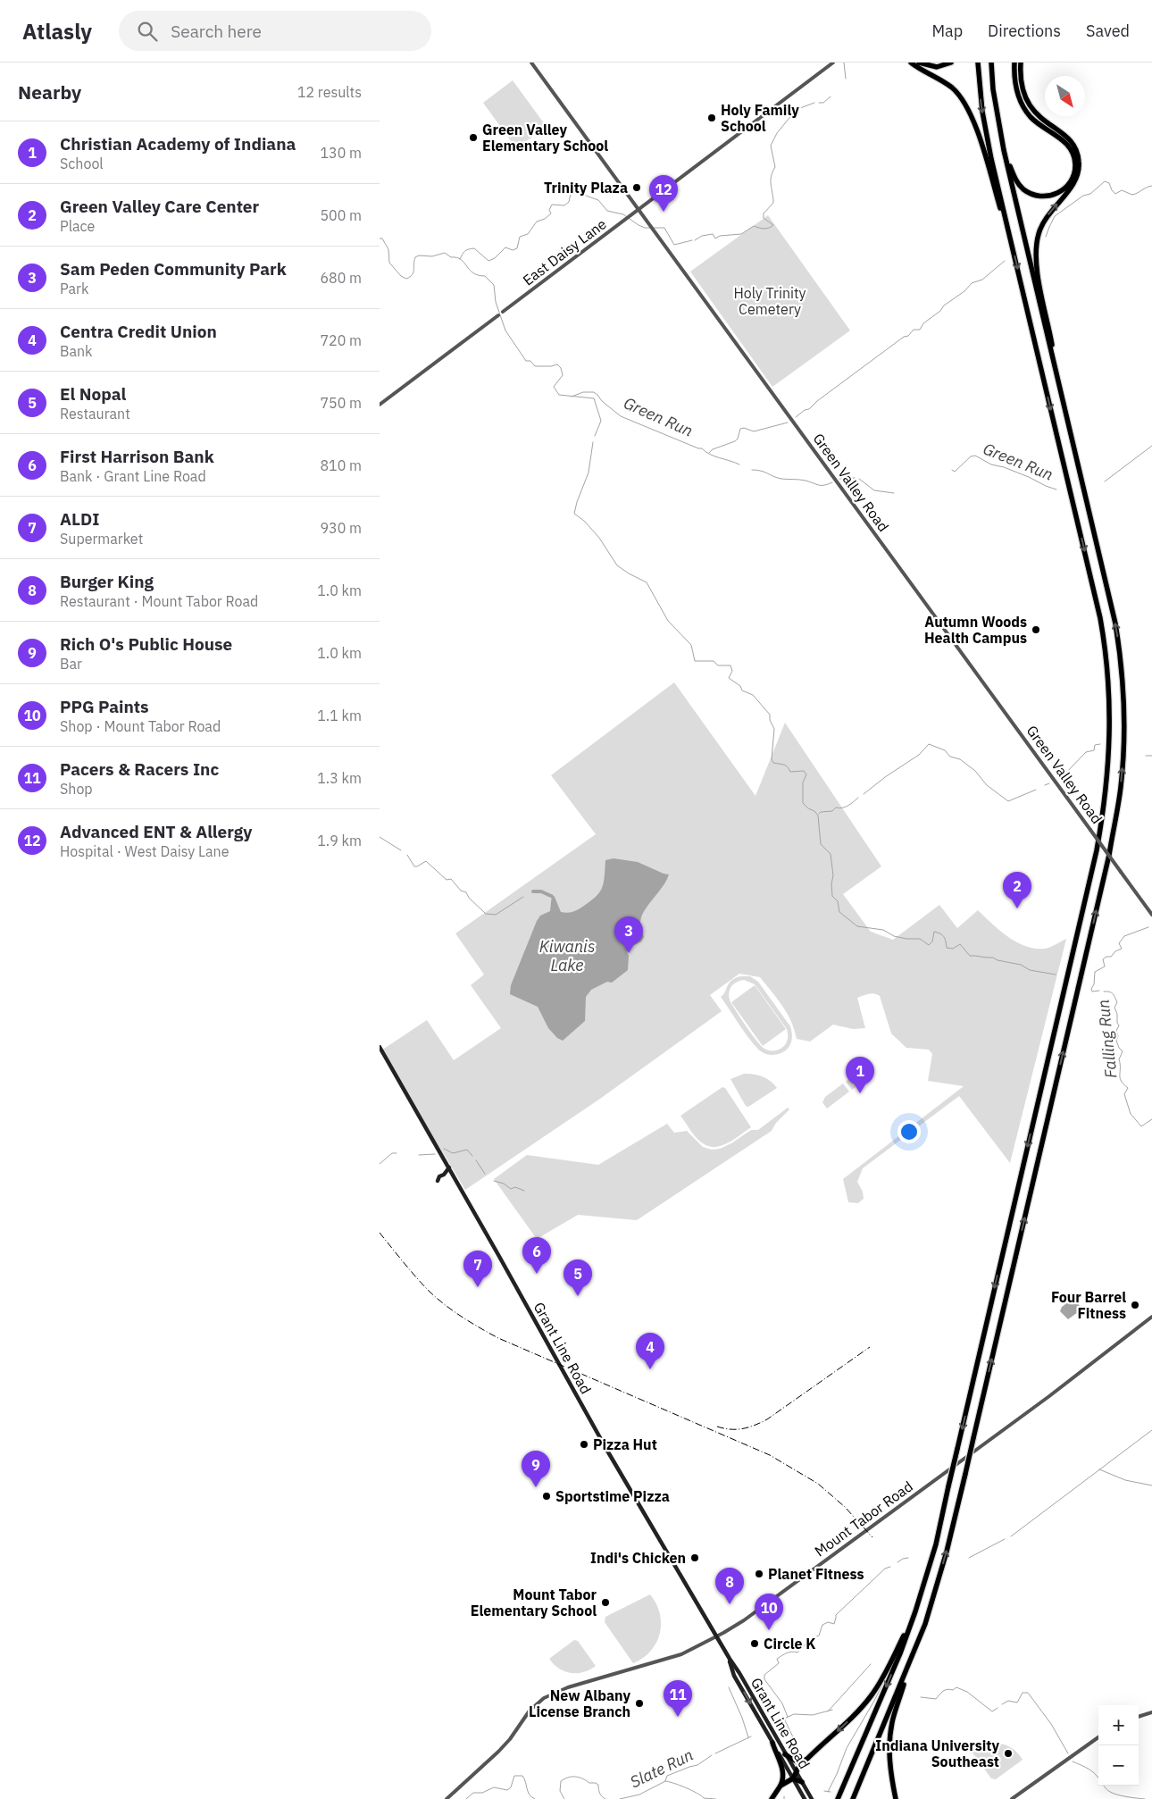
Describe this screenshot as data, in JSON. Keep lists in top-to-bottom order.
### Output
{
  "streets": {
    "main road": ["Grant Line Road"],
    "street": ["East Daisy Lane", "Green Valley Road", "Mount Tabor Road"]
  },
  "crossings": [
    ["East Daisy Lane", "Green Valley Road"],
    ["Grant Line Road", "Mount Tabor Road"]
  ],
  "water": [
    "Green Run",
    "Kiwanis Lake",
    "Falling Run",
    "Slate Run"
  ],
  "parks": ["Holy Trinity Cemetery"],
  "places": [
    "Holy Family School",
    "Green Valley Elementary School",
    "Trinity Plaza",
    "Autumn Woods Health Campus",
    "Four Barrel Fitness",
    "Pizza Hut",
    "Sportstime Pizza",
    "Indi's Chicken",
    "Planet Fitness",
    "Mount Tabor Elementary School",
    "Circle K",
    "New Albany License Branch",
    "Indiana University Southeast"
  ],
  "north": "bottom right",
  "page": {
    "header": "Atlasly",
    "search": "Search here",
    "nav": ["Map", "Directions", "Saved"],
    "heading": ["Nearby", "12 results"],
    "list": [
      {
        "mark": "1",
        "name": "Christian Academy of Indiana",
        "note": "School",
        "value": "130 m"
      },
      {
        "mark": "2",
        "name": "Green Valley Care Center",
        "note": "Place",
        "value": "500 m"
      },
      {
        "mark": "3",
        "name": "Sam Peden Community Park",
        "note": "Park",
        "value": "680 m"
      },
      {
        "mark": "4",
        "name": "Centra Credit Union",
        "note": "Bank",
        "value": "720 m"
      },
      {
        "mark": "5",
        "name": "El Nopal",
        "note": "Restaurant",
        "value": "750 m"
      },
      {
        "mark": "6",
        "name": "First Harrison Bank",
        "note": "Bank · Grant Line Road",
        "value": "810 m"
      },
      {
        "mark": "7",
        "name": "ALDI",
        "note": "Supermarket",
        "value": "930 m"
      },
      {
        "mark": "8",
        "name": "Burger King",
        "note": "Restaurant · Mount Tabor Road",
        "value": "1.0 km"
      },
      {
        "mark": "9",
        "name": "Rich O's Public House",
        "note": "Bar",
        "value": "1.0 km"
      },
      {
        "mark": "10",
        "name": "PPG Paints",
        "note": "Shop · Mount Tabor Road",
        "value": "1.1 km"
      },
      {
        "mark": "11",
        "name": "Pacers & Racers Inc",
        "note": "Shop",
        "value": "1.3 km"
      },
      {
        "mark": "12",
        "name": "Advanced ENT & Allergy",
        "note": "Hospital · West Daisy Lane",
        "value": "1.9 km"
      }
    ],
    "pins": [
      "12",
      "2",
      "3",
      "1",
      "6",
      "7",
      "5",
      "4",
      "9",
      "8",
      "10",
      "11"
    ],
    "map_buttons": ["+", "−"]
  }
}
